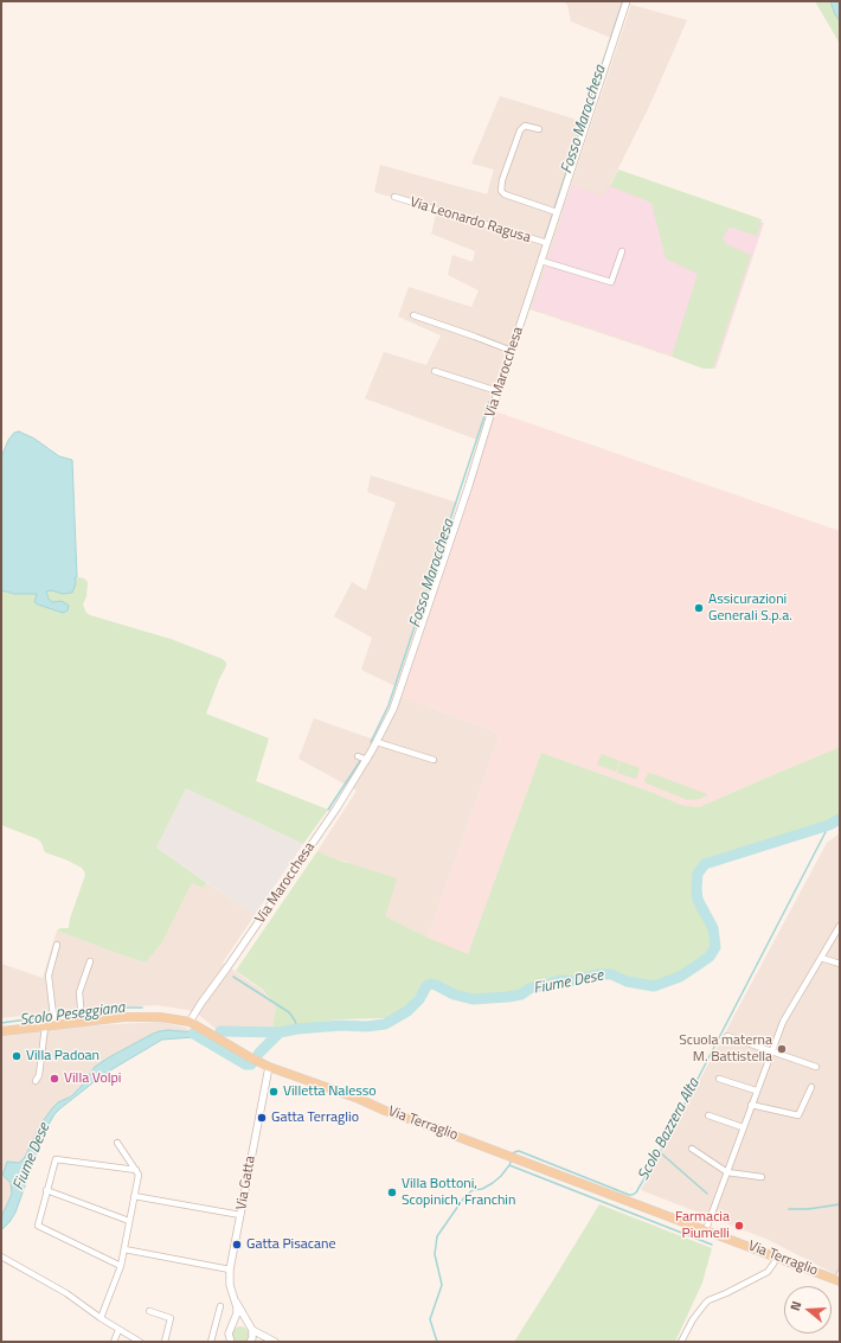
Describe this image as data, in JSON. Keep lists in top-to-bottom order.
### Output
{
  "streets": {
    "main road": ["Via Terraglio"],
    "street": ["Via Leonardo Ragusa", "Via Marocchesa", "Via Gatta"]
  },
  "crossings": [
    ["Via Leonardo Ragusa", "Via Marocchesa"],
    ["Via Marocchesa", "Via Terraglio"],
    ["Via Terraglio", "Via Gatta"]
  ],
  "water": [
    "Fosso Marocchesa",
    "Fiume Dese",
    "Scolo Peseggiana",
    "Scolo Bazzera Alta"
  ],
  "places": [
    "Assicurazioni Generali S.p.a.",
    "Scuola materna M. Battistella",
    "Villa Padoan",
    "Villa Volpi",
    "Villetta Nalesso",
    "Gatta Terraglio",
    "Villa Bottoni, Scopinich, Franchin",
    "Farmacia Piumelli",
    "Gatta Pisacane"
  ],
  "north": "left"
}
